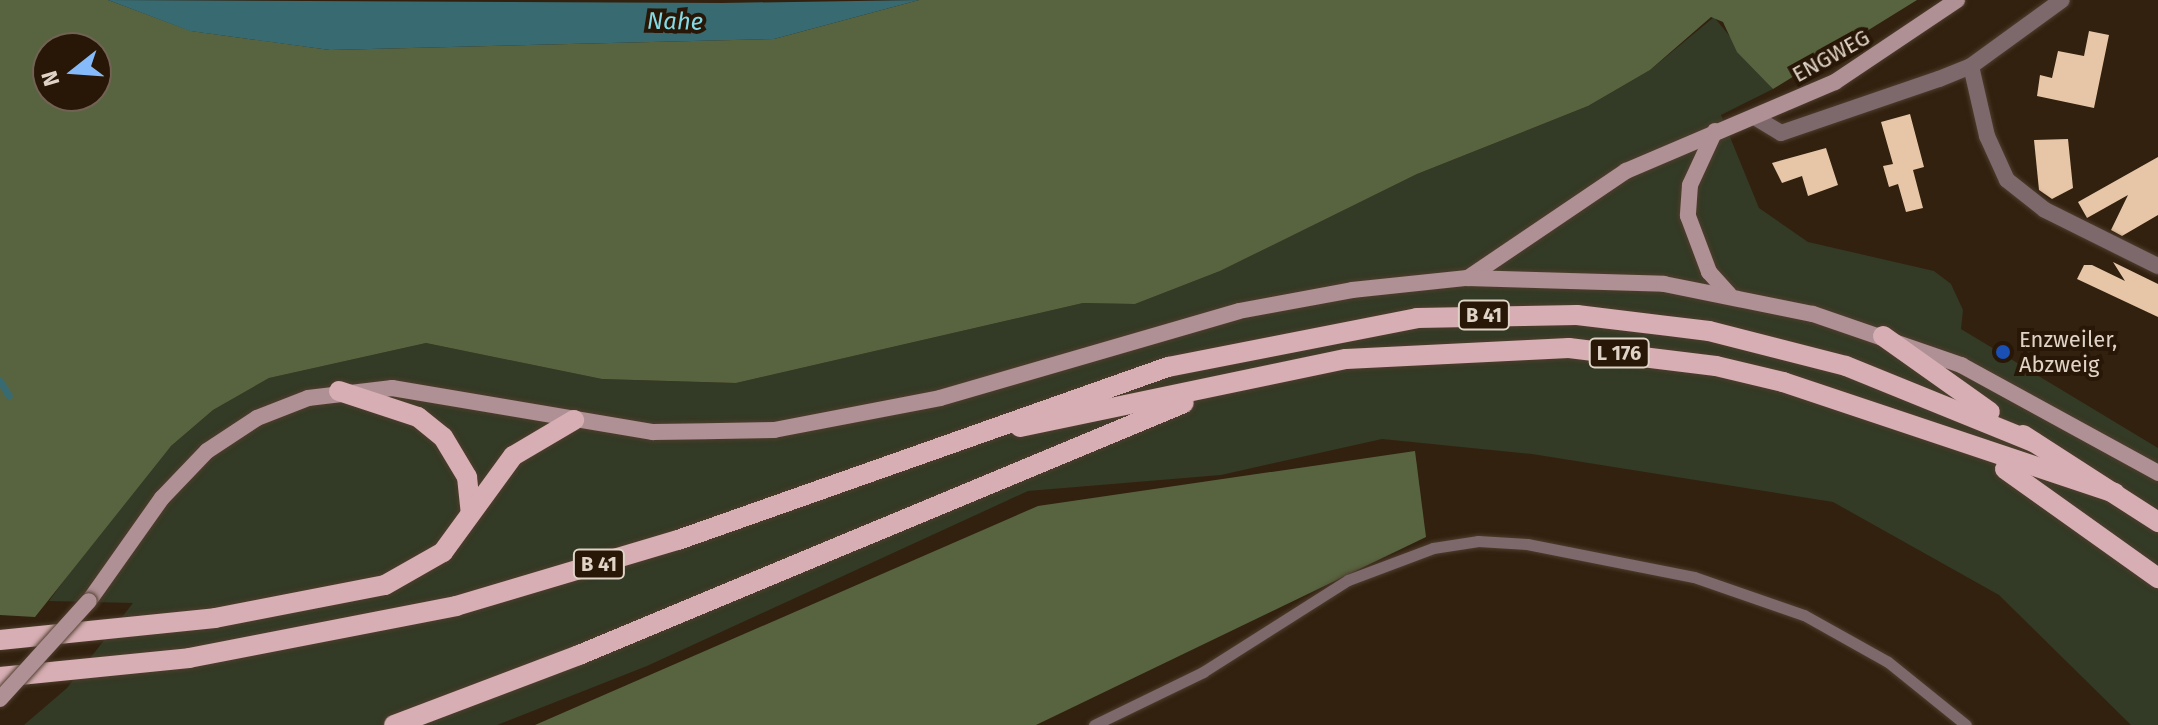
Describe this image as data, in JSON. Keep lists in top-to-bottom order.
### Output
{
  "streets": {
    "main road": ["ENGWEG", "B 41", "L 176"]
  },
  "crossings": [
    ["B 41", "L 176"]
  ],
  "water": ["Nahe"],
  "places": ["Enzweiler, Abzweig"],
  "north": "left"
}
